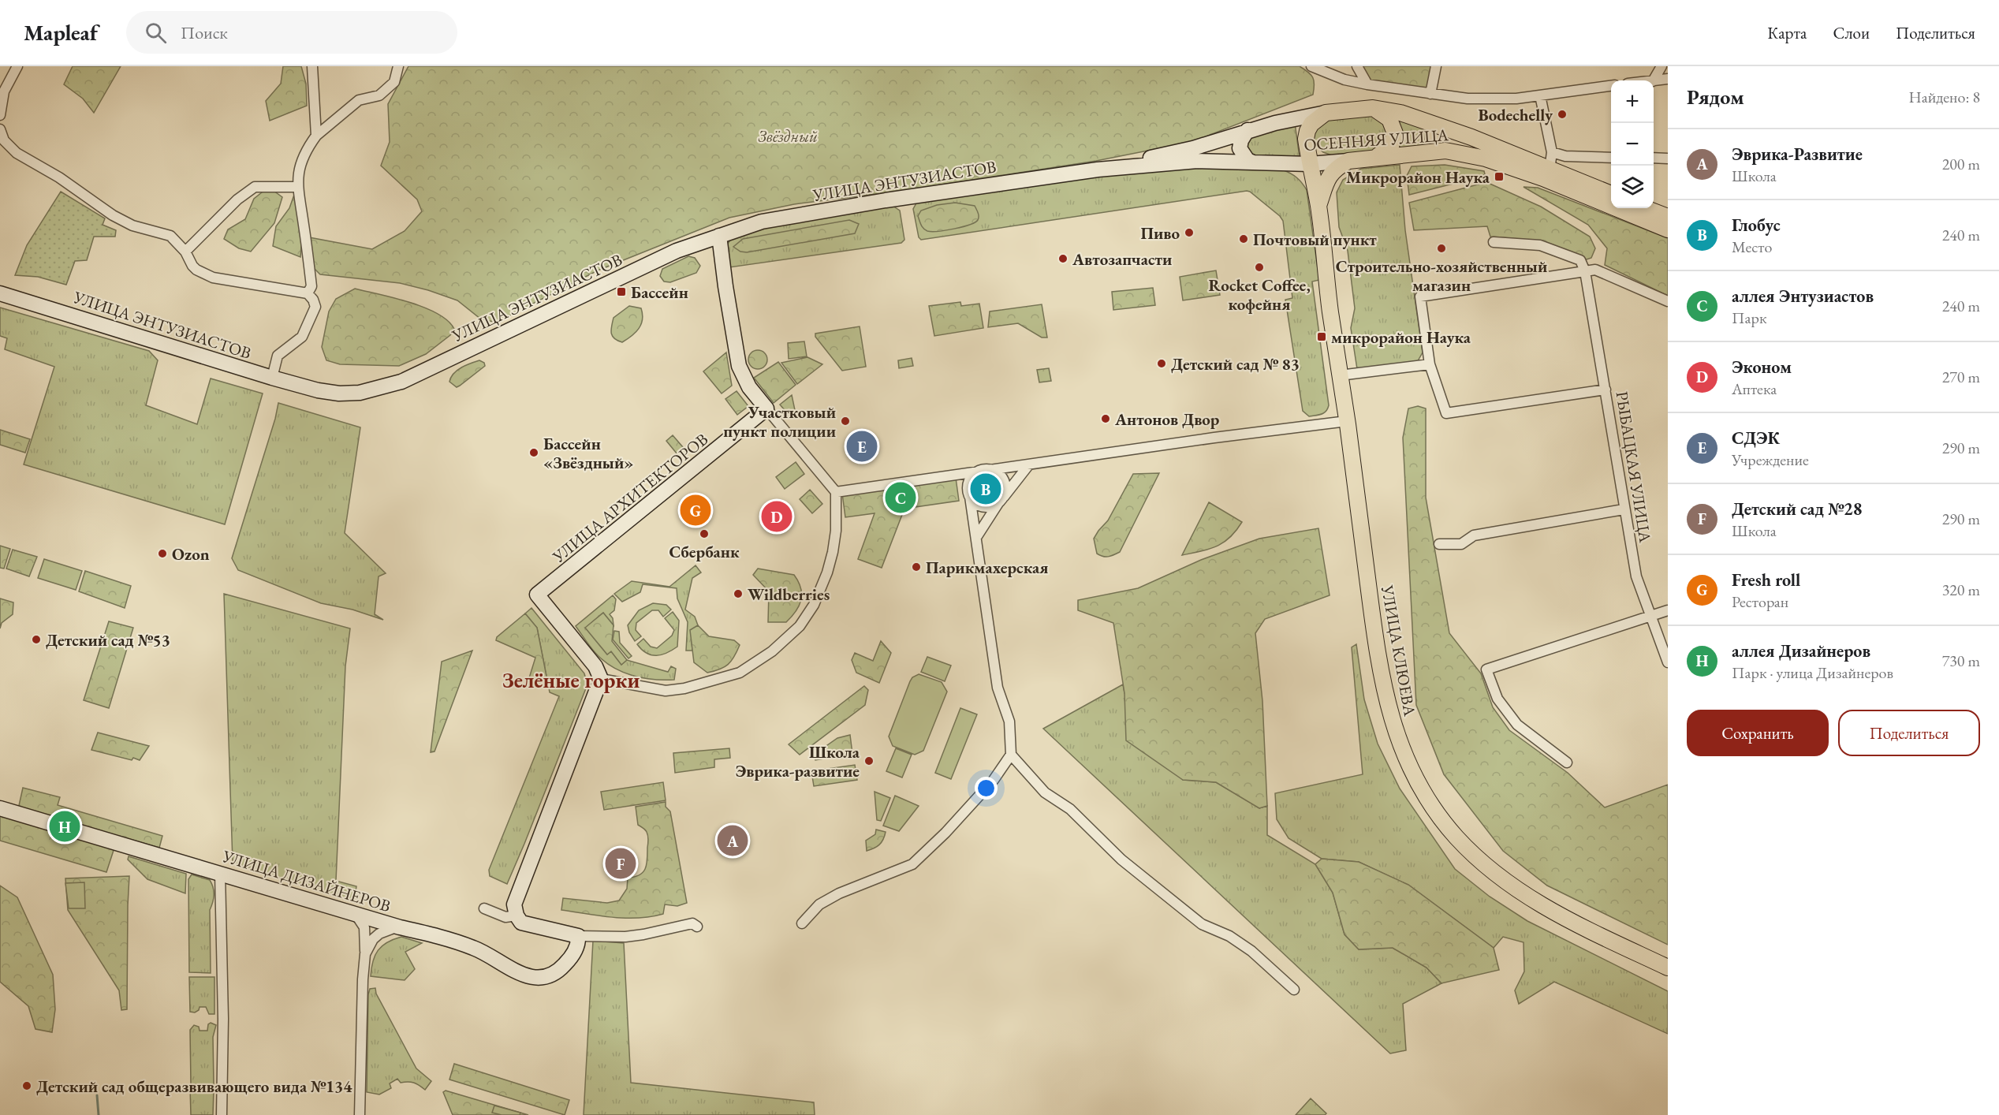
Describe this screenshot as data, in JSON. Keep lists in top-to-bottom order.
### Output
{
  "streets": {
    "main road": [
      "ОСЕННЯЯ УЛИЦА",
      "УЛИЦА ЭНТУЗИАСТОВ",
      "УЛИЦА АРХИТЕКТОРОВ",
      "УЛИЦА КЛЮЕВА",
      "УЛИЦА ДИЗАЙНЕРОВ"
    ],
    "street": ["РЫБАЦКАЯ УЛИЦА"]
  },
  "crossings": [
    ["ОСЕННЯЯ УЛИЦА", "УЛИЦА ЭНТУЗИАСТОВ"],
    ["ОСЕННЯЯ УЛИЦА", "УЛИЦА КЛЮЕВА"],
    ["УЛИЦА ЭНТУЗИАСТОВ", "УЛИЦА КЛЮЕВА"]
  ],
  "districts": ["Зелёные горки"],
  "parks": ["Звёздный"],
  "places": {
    "other": [
      "Bodechelly",
      "Пиво",
      "Почтовый пункт",
      "Строительно-хозяйственный магазин",
      "Автозапчасти",
      "Rocket Coffee, кофейня",
      "Детский сад № 83",
      "Антонов Двор",
      "Участковый пункт полиции",
      "Бассейн «Звёздный»",
      "Сбербанк",
      "Ozon",
      "Парикмахерская",
      "Wildberries",
      "Детский сад №53",
      "Школа Эврика-развитие",
      "Детский сад общеразвивающего вида №134"
    ],
    "transit": ["Микрорайон Наука", "Бассейн", "микрорайон Наука"]
  },
  "page": {
    "header": "Mapleaf",
    "search": "Поиск",
    "nav": ["Карта", "Слои", "Поделиться"],
    "heading": ["Рядом", "Найдено: 8"],
    "map_buttons": ["+", "−"],
    "list": [
      {
        "mark": "A",
        "name": "Эврика-Развитие",
        "note": "Школа",
        "value": "200 m"
      },
      {
        "mark": "B",
        "name": "Глобус",
        "note": "Место",
        "value": "240 m"
      },
      {
        "mark": "C",
        "name": "аллея Энтузиастов",
        "note": "Парк",
        "value": "240 m"
      },
      {
        "mark": "D",
        "name": "Эконом",
        "note": "Аптека",
        "value": "270 m"
      },
      {
        "mark": "E",
        "name": "СДЭК",
        "note": "Учреждение",
        "value": "290 m"
      },
      {
        "mark": "F",
        "name": "Детский сад №28",
        "note": "Школа",
        "value": "290 m"
      },
      {
        "mark": "G",
        "name": "Fresh roll",
        "note": "Ресторан",
        "value": "320 m"
      },
      {
        "mark": "H",
        "name": "аллея Дизайнеров",
        "note": "Парк · улица Дизайнеров",
        "value": "730 m"
      }
    ],
    "pins": [
      "E",
      "B",
      "C",
      "G",
      "D",
      "H",
      "A",
      "F"
    ],
    "buttons": ["Сохранить", "Поделиться"]
  }
}
